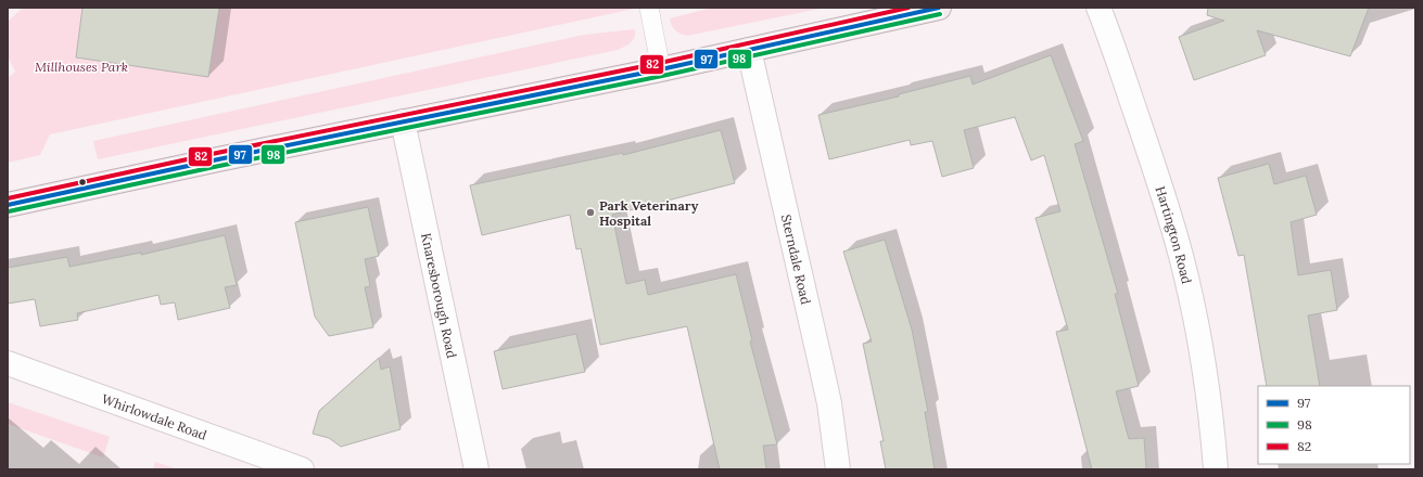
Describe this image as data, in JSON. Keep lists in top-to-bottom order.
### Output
{
  "streets": {
    "street": [
      "Hartington Road",
      "Sterndale Road",
      "Knaresborough Road",
      "Whirlowdale Road"
    ]
  },
  "parks": ["Millhouses Park"],
  "places": ["Park Veterinary Hospital"],
  "lines": ["transit line 97", "transit line 82", "transit line 98"],
  "legend": ["97", "98", "82"]
}
